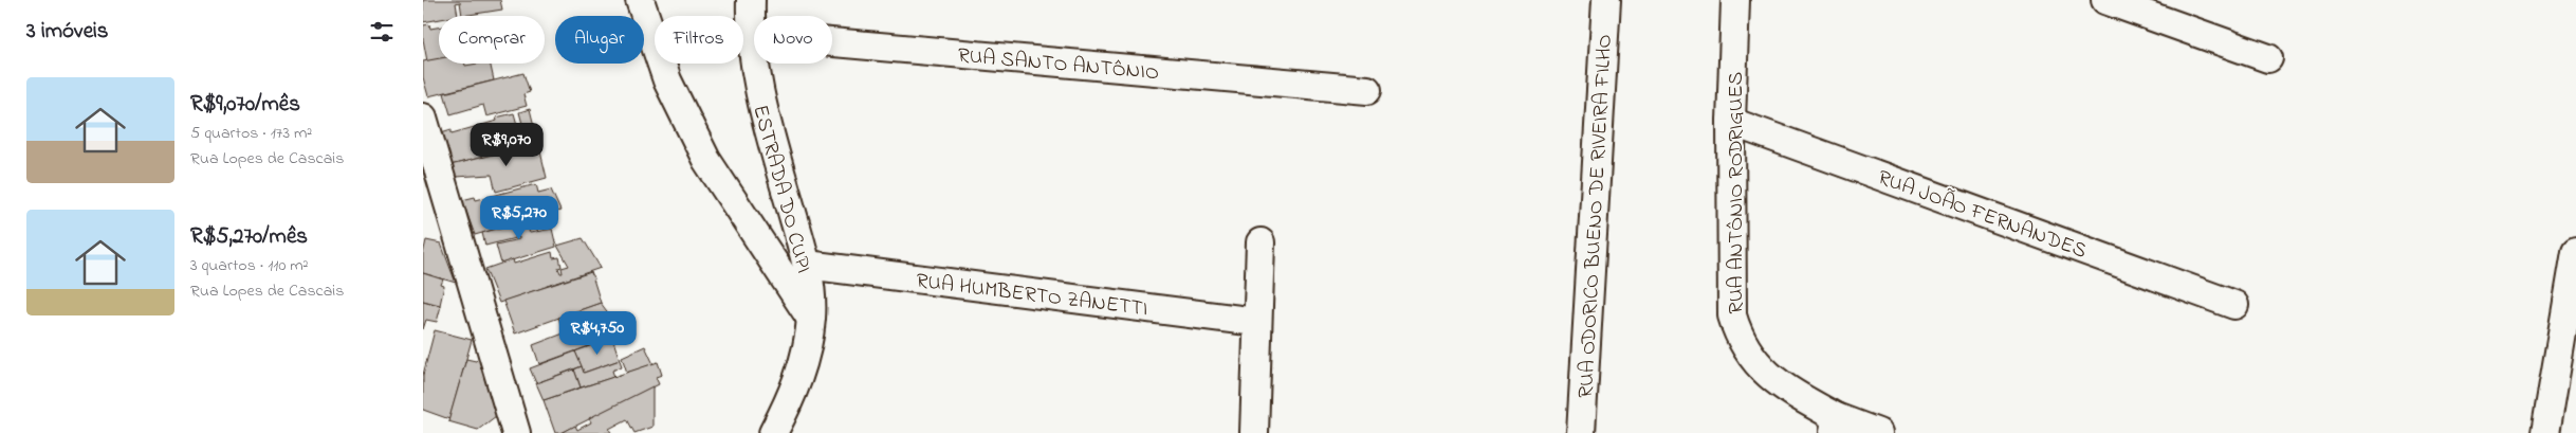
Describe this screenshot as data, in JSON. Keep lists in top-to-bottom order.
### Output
{
  "streets": {
    "street": [
      "RUA SANTO ANTÔNIO",
      "ESTRADA DO CUPI",
      "RUA ANTÔNIO RODRIGUES",
      "RUA JOÃO FERNANDES",
      "RUA ODORICO BUENO DE RIVEIRA FILHO",
      "RUA HUMBERTO ZANETTI"
    ]
  },
  "crossings": [
    ["RUA SANTO ANTÔNIO", "ESTRADA DO CUPI"],
    ["ESTRADA DO CUPI", "RUA HUMBERTO ZANETTI"],
    ["RUA ANTÔNIO RODRIGUES", "RUA JOÃO FERNANDES"]
  ],
  "page": {
    "heading": "3 imóveis",
    "chip": [
      "Comprar",
      "Alugar",
      "Filtros",
      "Novo"
    ],
    "list": [
      {
        "name": "R$9,070/mês",
        "note": "5 quartos · 173 m² · Rua Lopes de Cascais"
      },
      {
        "name": "R$5,270/mês",
        "note": "3 quartos · 110 m² · Rua Lopes de Cascais"
      }
    ],
    "price": ["R$9,070", "R$5,270", "R$4,750"]
  }
}
